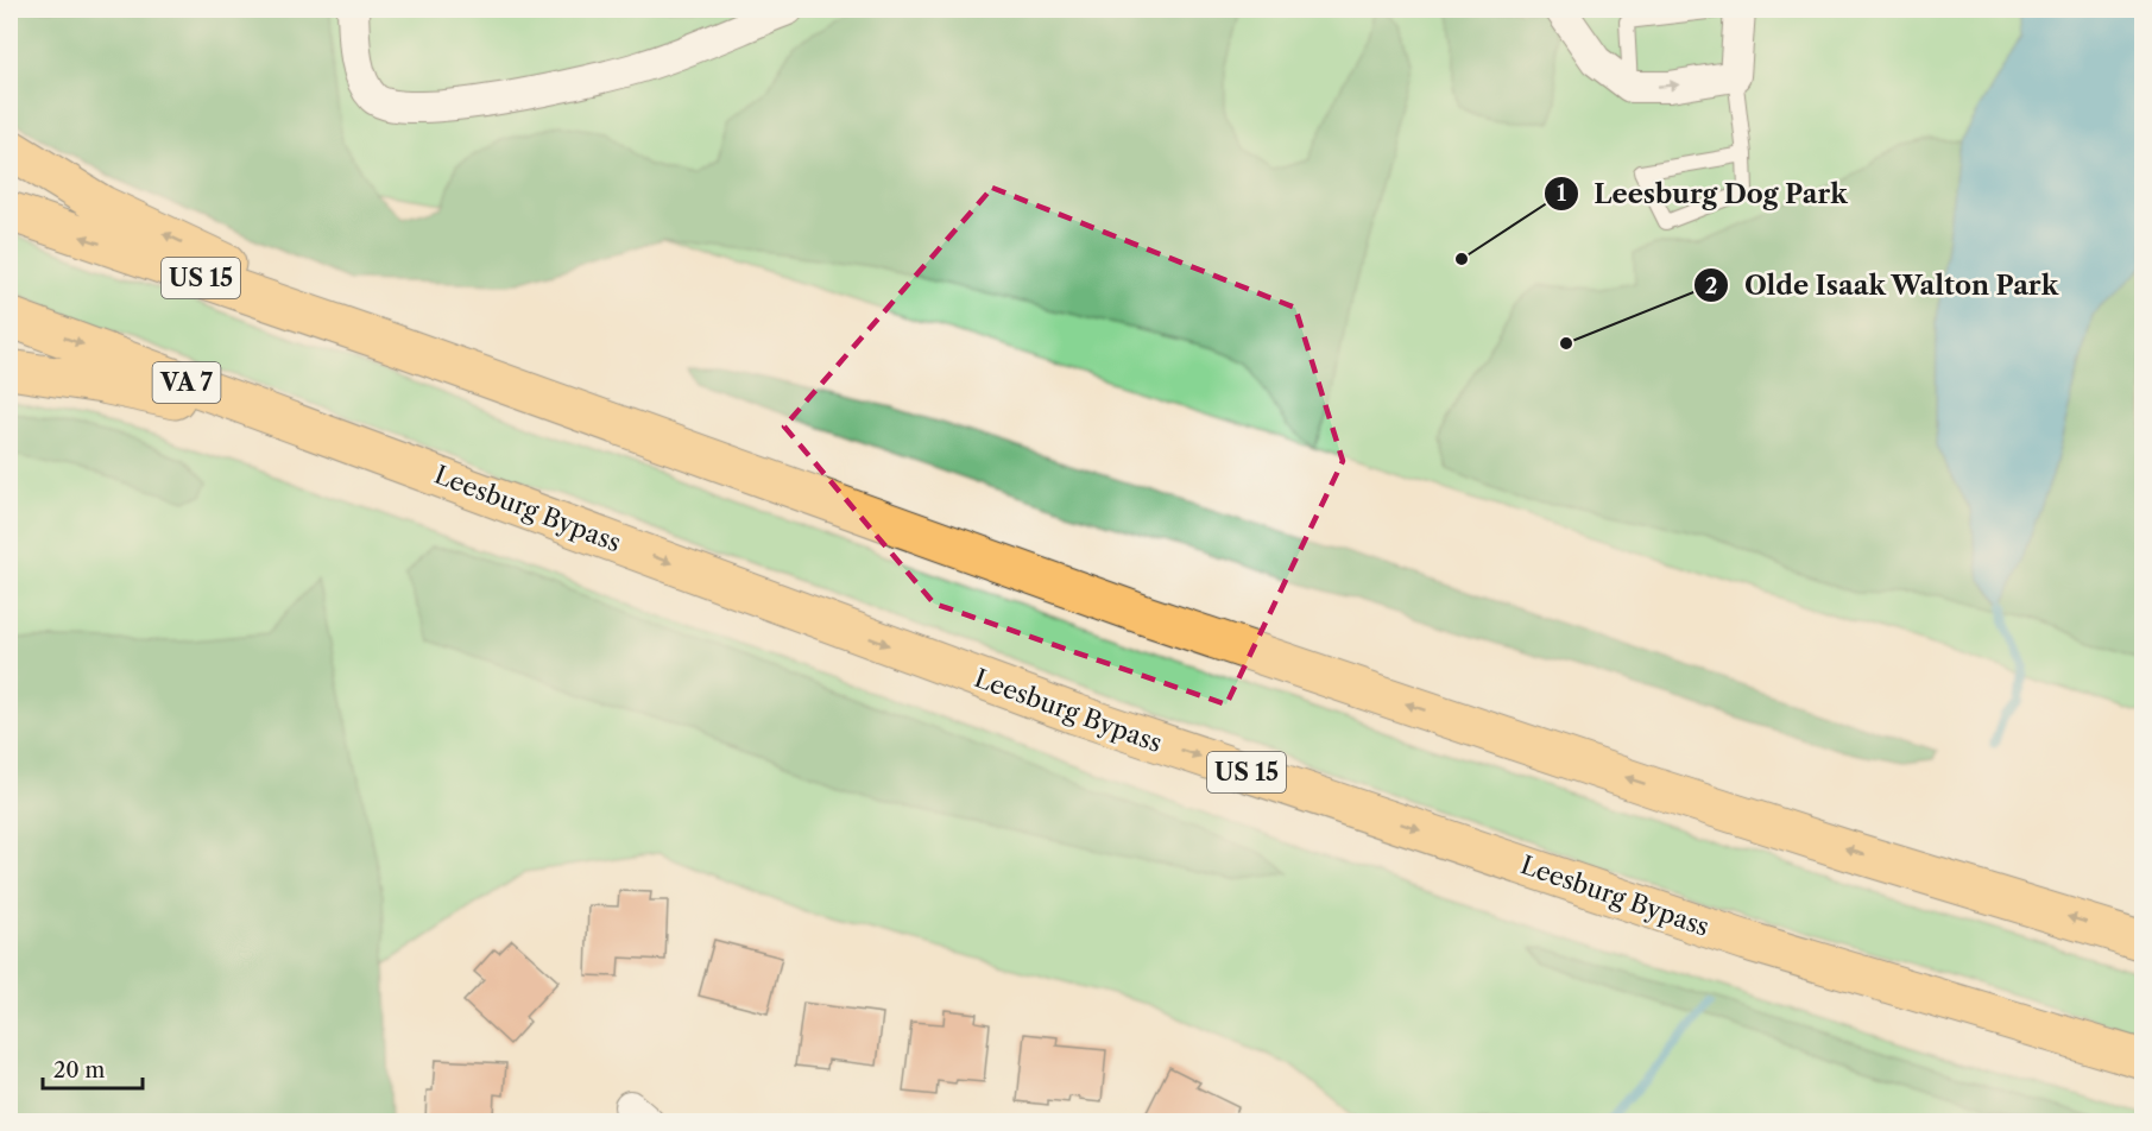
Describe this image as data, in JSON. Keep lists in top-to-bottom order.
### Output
{
  "streets": {
    "highway": ["US 15", "VA 7", "Leesburg Bypass"]
  },
  "places": ["Leesburg Dog Park", "Olde Isaak Walton Park"],
  "scale_bar": "20 m"
}
